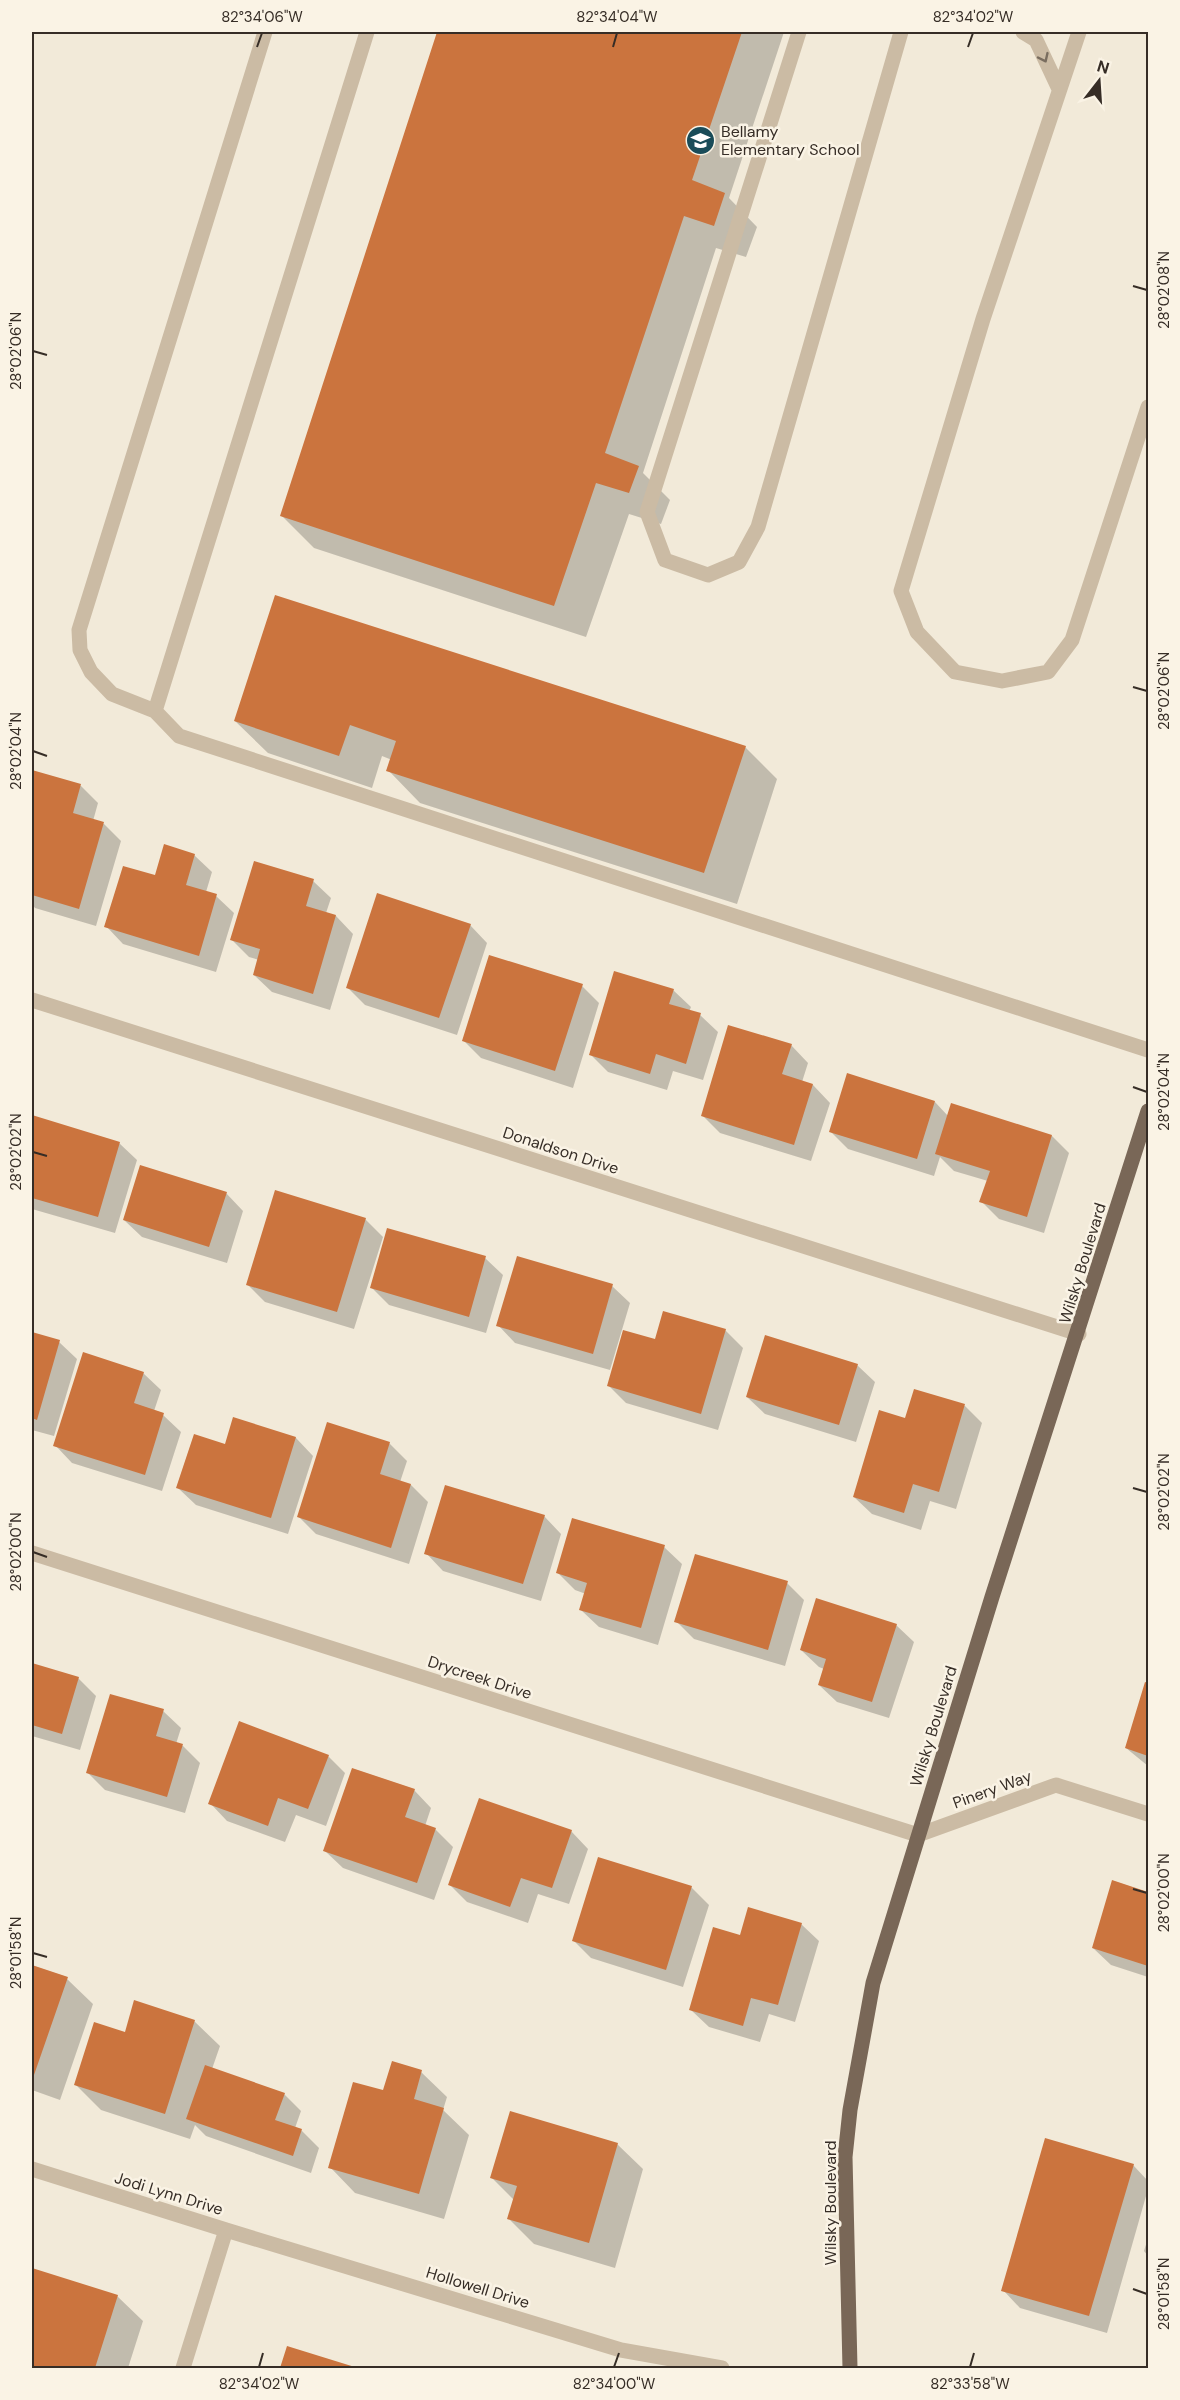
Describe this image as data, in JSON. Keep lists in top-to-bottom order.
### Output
{
  "streets": {
    "main road": ["Wilsky Boulevard"],
    "street": [
      "Donaldson Drive",
      "Drycreek Drive",
      "Pinery Way",
      "Jodi Lynn Drive",
      "Hollowell Drive"
    ]
  },
  "crossings": [
    ["Donaldson Drive", "Wilsky Boulevard"],
    ["Wilsky Boulevard", "Drycreek Drive"],
    ["Wilsky Boulevard", "Pinery Way"],
    ["Drycreek Drive", "Pinery Way"],
    ["Jodi Lynn Drive", "Hollowell Drive"]
  ],
  "places": {
    "school or university": ["Bellamy Elementary School"]
  },
  "north": "top",
  "coordinates": [
    "82°34'06\"W",
    "82°34'04\"W",
    "82°34'02\"W",
    "28°02'08\"N",
    "28°02'06\"N",
    "28°02'04\"N",
    "28°02'02\"N",
    "28°02'00\"N",
    "28°01'58\"N",
    "82°34'00\"W",
    "82°33'58\"W"
  ]
}
